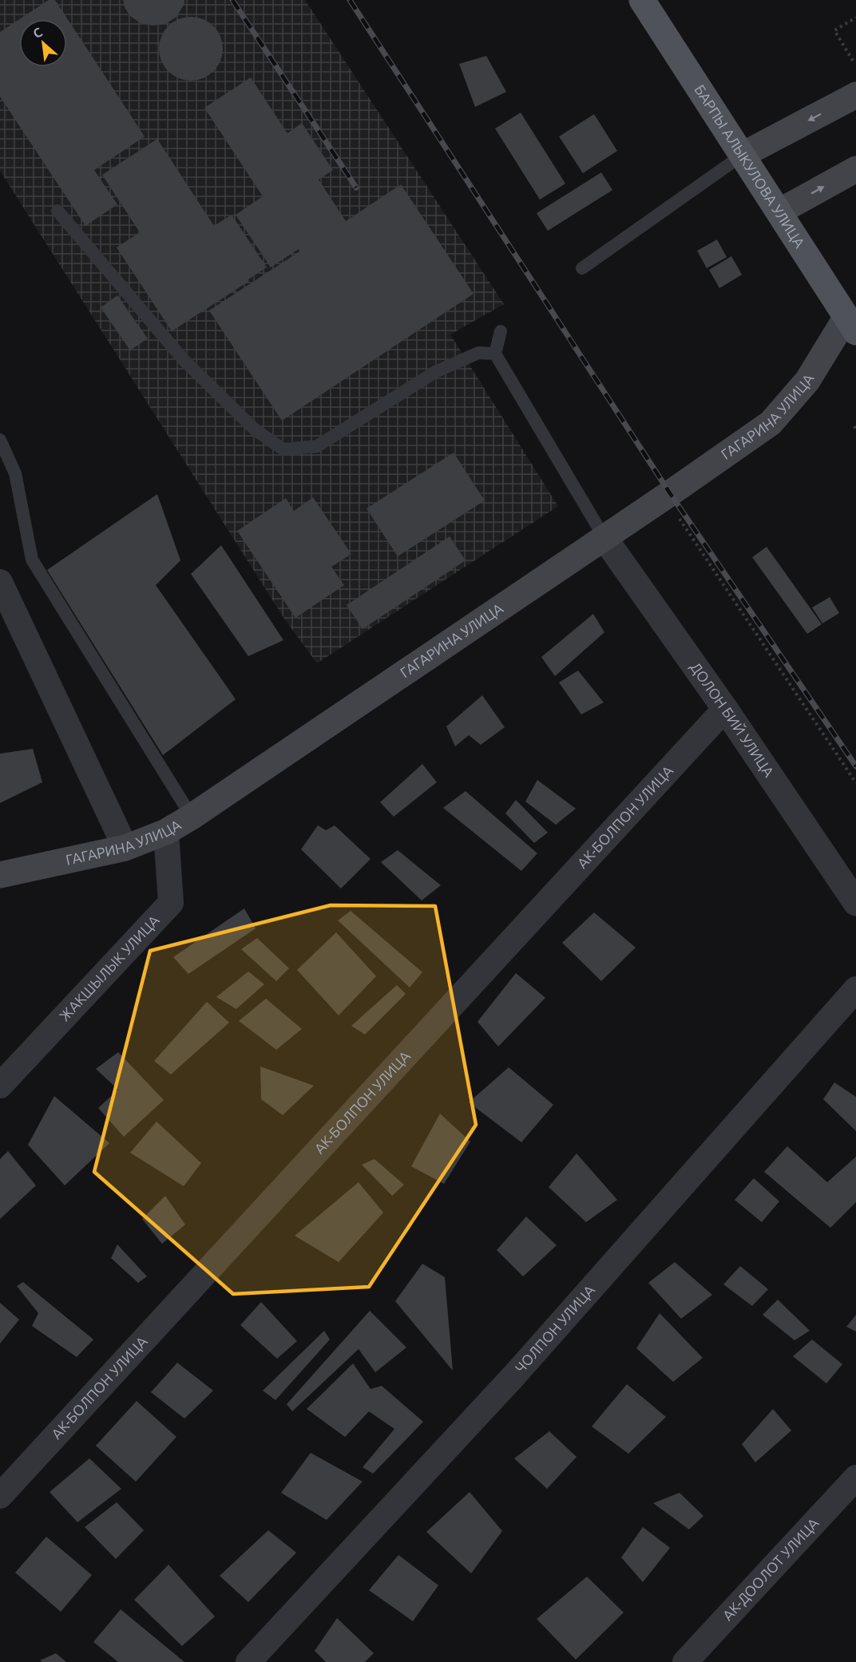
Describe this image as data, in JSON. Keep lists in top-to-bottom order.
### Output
{
  "streets": {
    "main road": ["БАРПЫ АЛЫКУЛОВА УЛИЦА", "ГАГАРИНА УЛИЦА"],
    "street": [
      "ДОЛОН БИЙ УЛИЦА",
      "АК-БОЛПОН УЛИЦА",
      "ЖАКШЫЛЫК УЛИЦА",
      "ЧОЛПОН УЛИЦА",
      "АК-ДООЛОТ УЛИЦА"
    ]
  },
  "crossings": [
    ["БАРПЫ АЛЫКУЛОВА УЛИЦА", "ГАГАРИНА УЛИЦА"],
    ["ГАГАРИНА УЛИЦА", "ДОЛОН БИЙ УЛИЦА"],
    ["ГАГАРИНА УЛИЦА", "ЖАКШЫЛЫК УЛИЦА"],
    ["ДОЛОН БИЙ УЛИЦА", "АК-БОЛПОН УЛИЦА"]
  ],
  "north": "top left"
}
